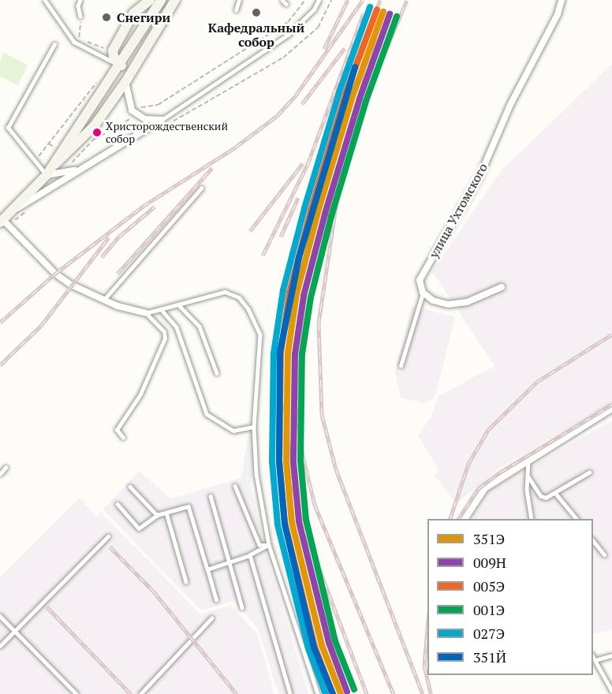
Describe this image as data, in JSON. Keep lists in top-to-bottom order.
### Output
{
  "streets": {
    "street": ["улица Ухтомского"]
  },
  "places": ["Кафедральный собор", "Снегири", "Христорождественский собор"],
  "lines": [
    "transit line 027Э",
    "transit line 005Э",
    "transit line 351Э",
    "transit line 009Н",
    "transit line 001Э",
    "transit line 351Й"
  ],
  "legend": [
    "351Э",
    "009Н",
    "005Э",
    "001Э",
    "027Э",
    "351Й"
  ]
}
